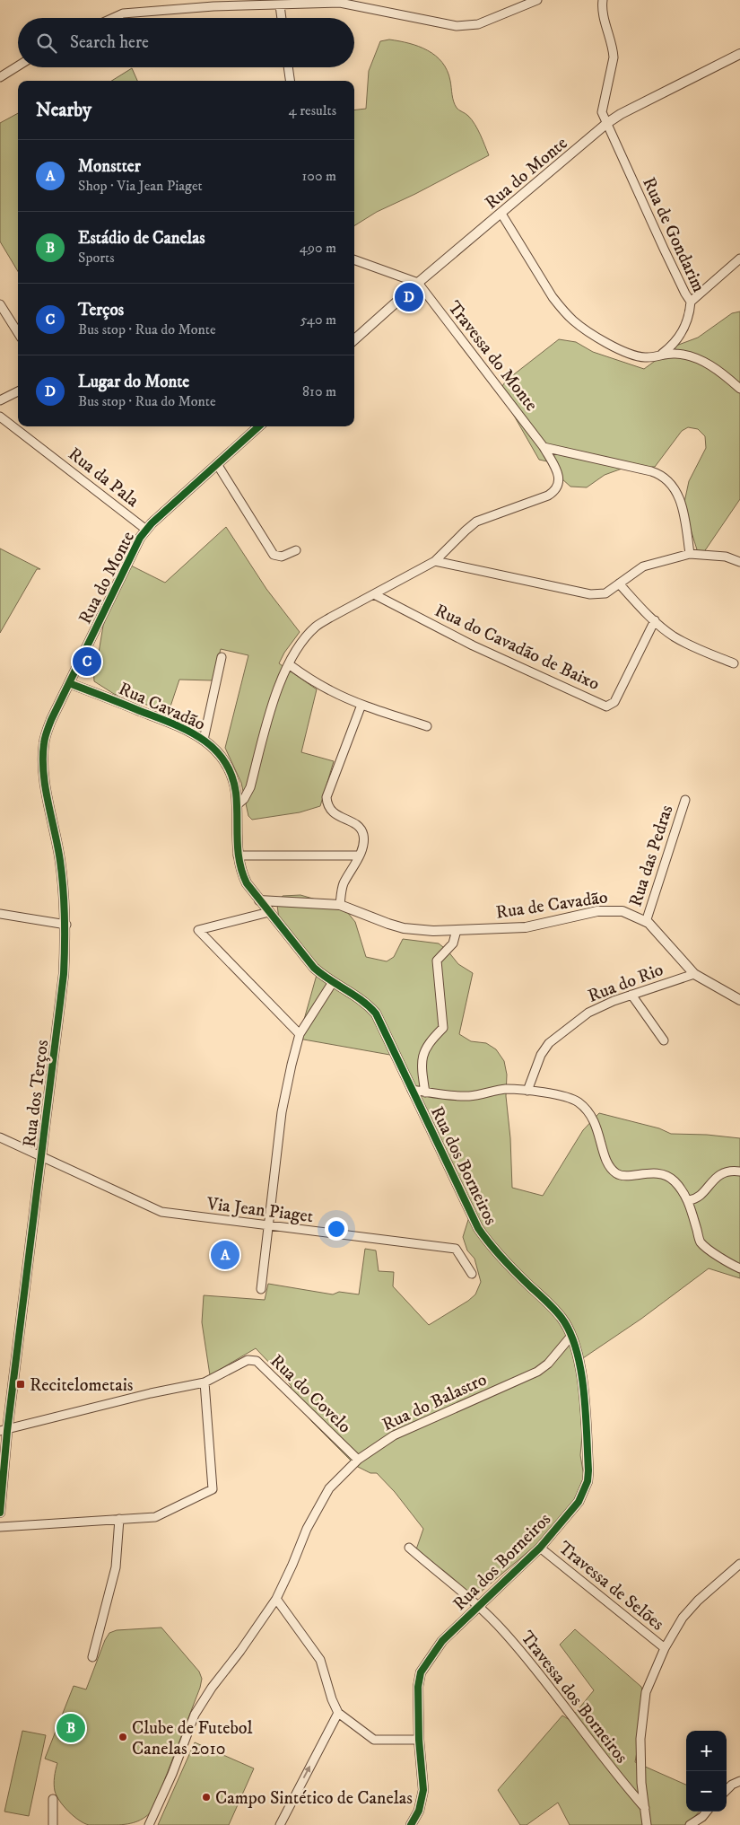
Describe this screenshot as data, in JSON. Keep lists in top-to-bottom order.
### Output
{
  "streets": {
    "street": [
      "Rua do Monte",
      "Rua de Gondarim",
      "Travessa do Monte",
      "Rua da Pala",
      "Rua do Cavadão de Baixo",
      "Rua Cavadão",
      "Rua das Pedras",
      "Rua de Cavadão",
      "Rua do Rio",
      "Rua dos Terços",
      "Rua dos Borneiros",
      "Via Jean Piaget",
      "Rua do Covelo",
      "Rua do Balastro",
      "Travessa de Selões",
      "Travessa dos Borneiros"
    ]
  },
  "crossings": [
    ["Rua do Monte", "Rua de Gondarim"],
    ["Rua do Monte", "Travessa do Monte"],
    ["Rua do Monte", "Rua da Pala"],
    ["Rua do Monte", "Rua Cavadão"],
    ["Rua do Monte", "Rua dos Terços"],
    ["Rua Cavadão", "Rua de Cavadão"],
    ["Rua Cavadão", "Rua dos Terços"],
    ["Rua Cavadão", "Rua dos Borneiros"],
    ["Rua das Pedras", "Rua de Cavadão"],
    ["Rua de Cavadão", "Rua do Rio"],
    ["Rua dos Terços", "Via Jean Piaget"],
    ["Rua dos Terços", "Rua do Covelo"],
    ["Rua dos Borneiros", "Rua do Balastro"],
    ["Rua dos Borneiros", "Travessa de Selões"],
    ["Rua dos Borneiros", "Travessa dos Borneiros"],
    ["Rua do Covelo", "Rua do Balastro"]
  ],
  "places": {
    "transit": ["Recitelometais"],
    "other": ["Clube de Futebol Canelas 2010", "Campo Sintético de Canelas"]
  },
  "page": {
    "search": "Search here",
    "heading": ["Nearby", "4 results"],
    "list": [
      {
        "mark": "A",
        "name": "Monstter",
        "note": "Shop · Via Jean Piaget",
        "value": "100 m"
      },
      {
        "mark": "B",
        "name": "Estádio de Canelas",
        "note": "Sports",
        "value": "490 m"
      },
      {
        "mark": "C",
        "name": "Terços",
        "note": "Bus stop · Rua do Monte",
        "value": "540 m"
      },
      {
        "mark": "D",
        "name": "Lugar do Monte",
        "note": "Bus stop · Rua do Monte",
        "value": "810 m"
      }
    ],
    "pins": [
      "D",
      "C",
      "A",
      "B"
    ],
    "map_buttons": ["+", "−"]
  }
}
